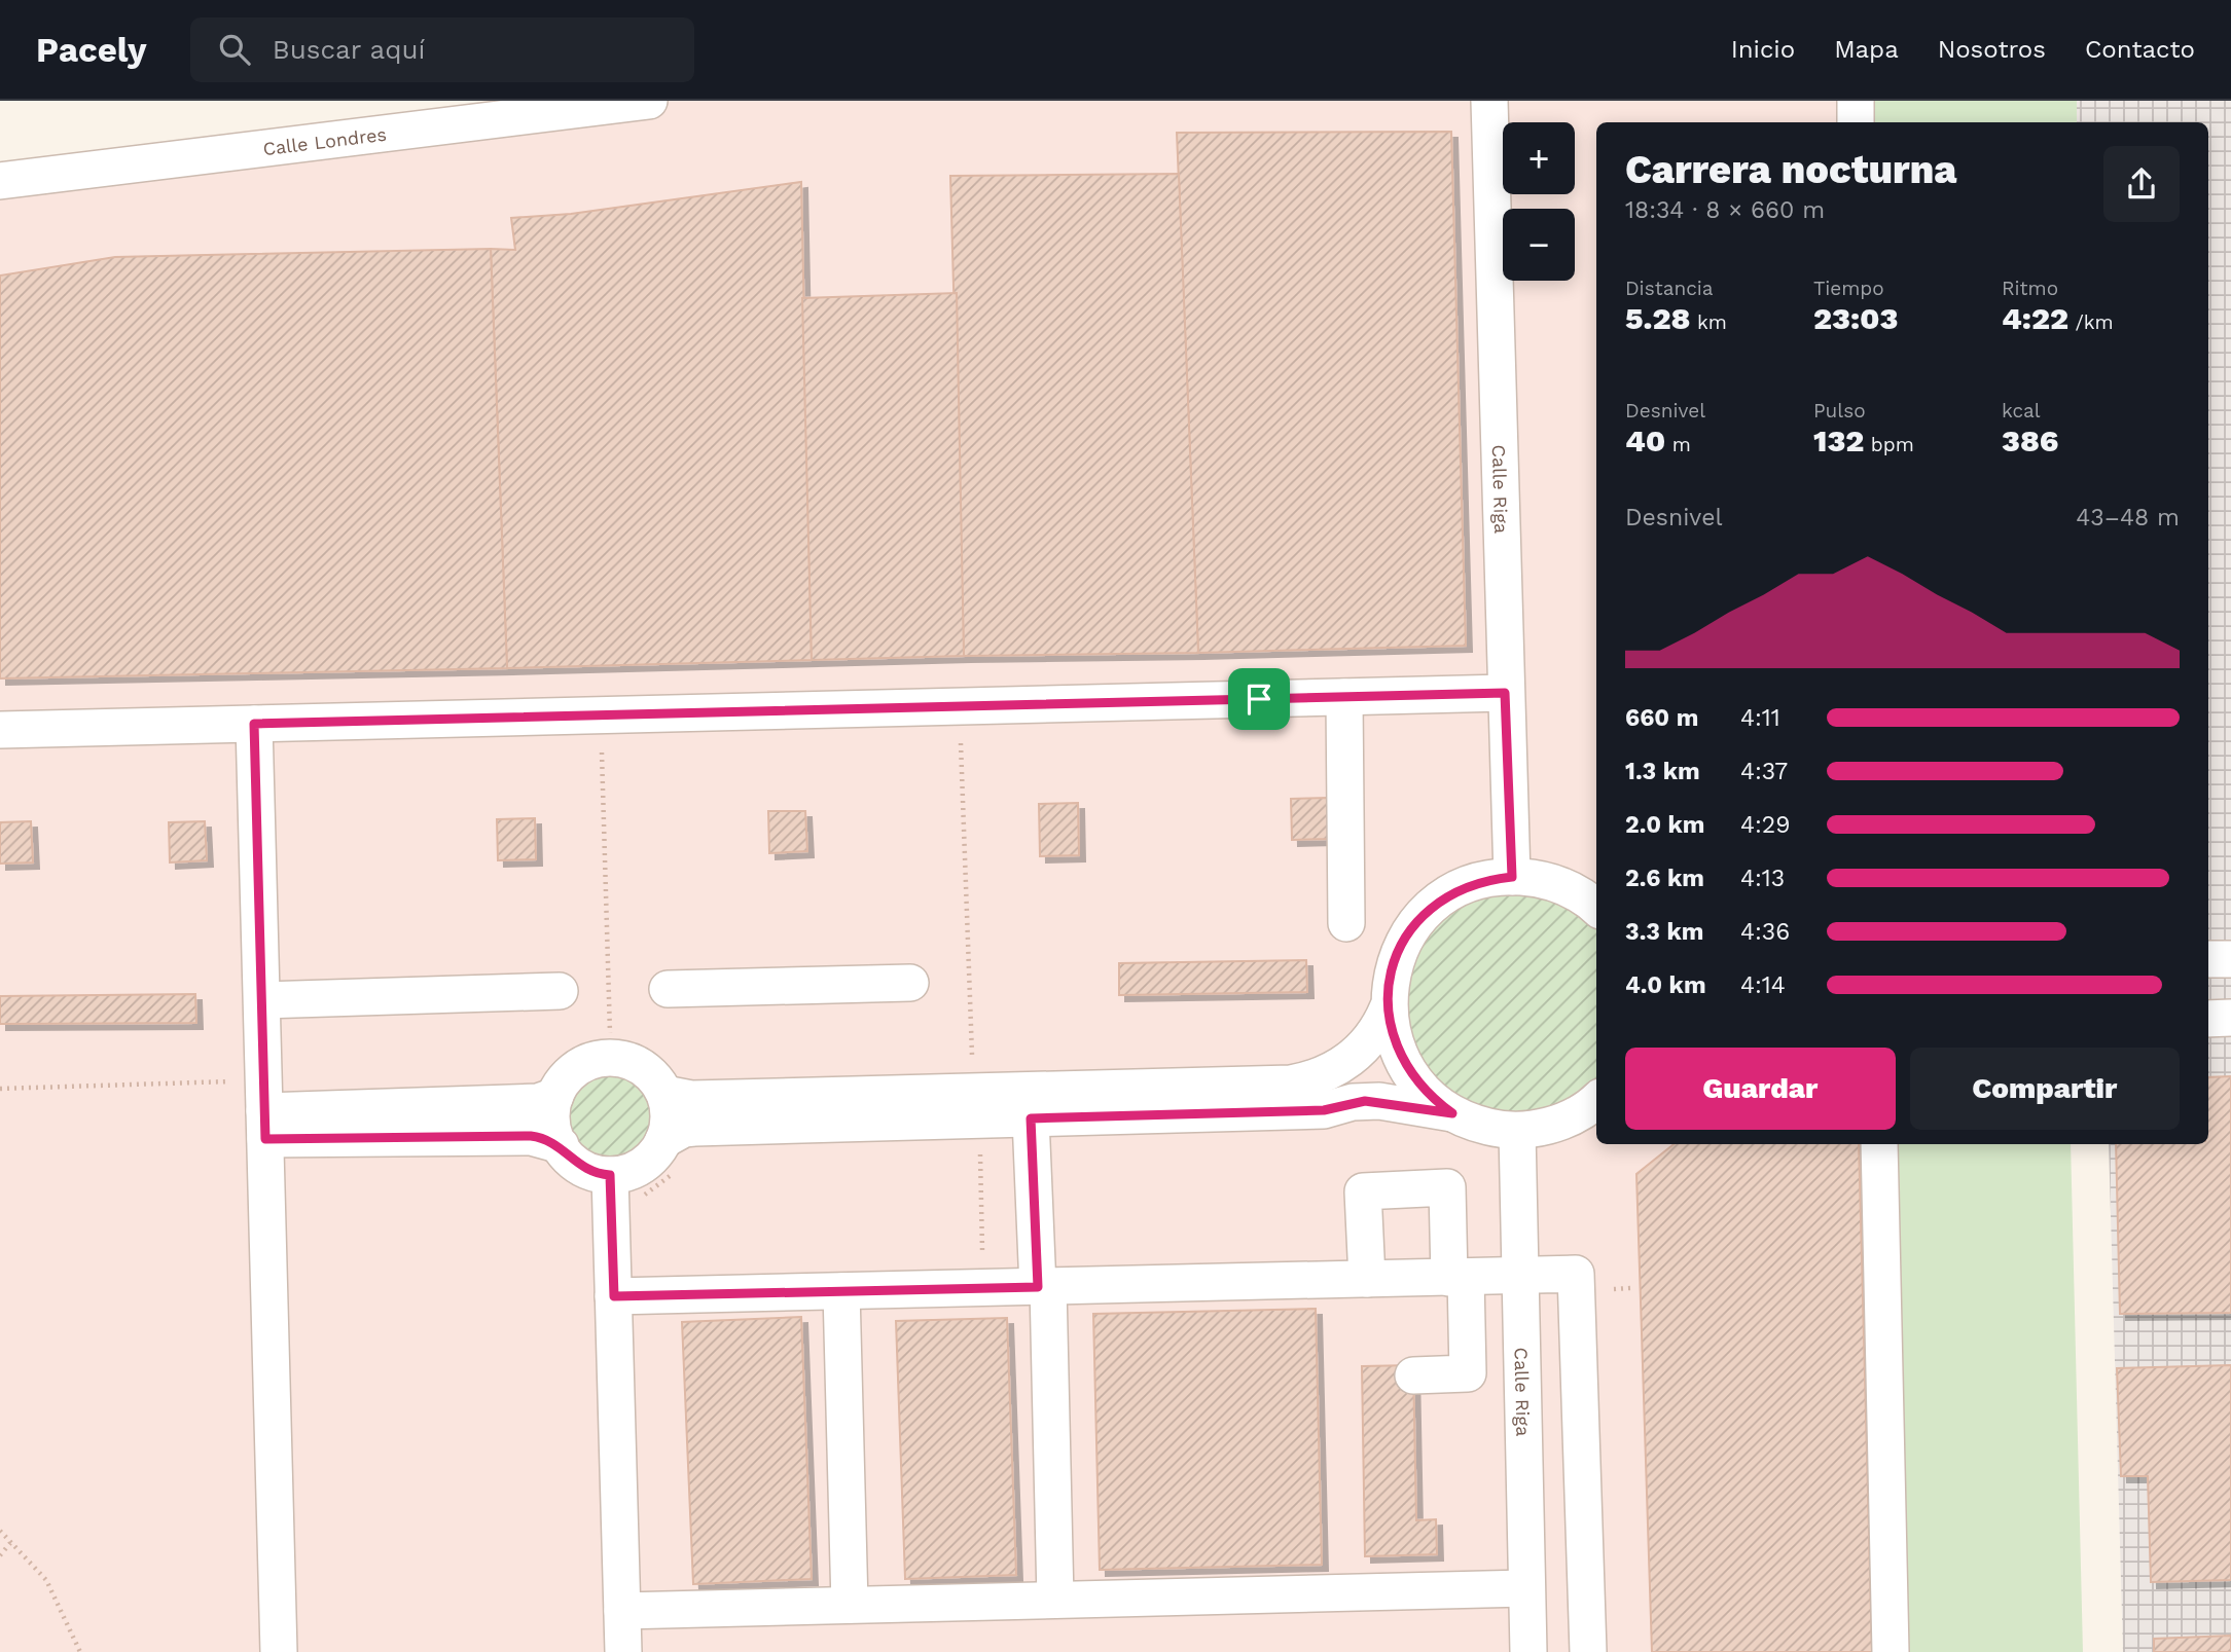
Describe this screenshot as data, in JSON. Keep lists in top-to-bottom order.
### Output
{
  "streets": {
    "street": ["Calle Londres", "Calle Riga"]
  },
  "page": {
    "header": "Pacely",
    "search": "Buscar aquí",
    "nav": [
      "Inicio",
      "Mapa",
      "Nosotros",
      "Contacto"
    ],
    "map_buttons": ["+", "−"],
    "heading": ["Carrera nocturna", "18:34 · 8 × 660 m"],
    "stats": [
      ["Distancia", "5.28 km"],
      ["Tiempo", "23:03"],
      ["Ritmo", "4:22 /km"],
      ["Desnivel", "40 m"],
      ["Pulso", "132 bpm"],
      ["kcal", "386"]
    ],
    "chart": ["Desnivel", "43–48 m"],
    "list": [
      {
        "name": "660 m",
        "note": "4:11"
      },
      {
        "name": "1.3 km",
        "note": "4:37"
      },
      {
        "name": "2.0 km",
        "note": "4:29"
      },
      {
        "name": "2.6 km",
        "note": "4:13"
      },
      {
        "name": "3.3 km",
        "note": "4:36"
      },
      {
        "name": "4.0 km",
        "note": "4:14"
      }
    ],
    "buttons": ["Guardar", "Compartir"]
  }
}
